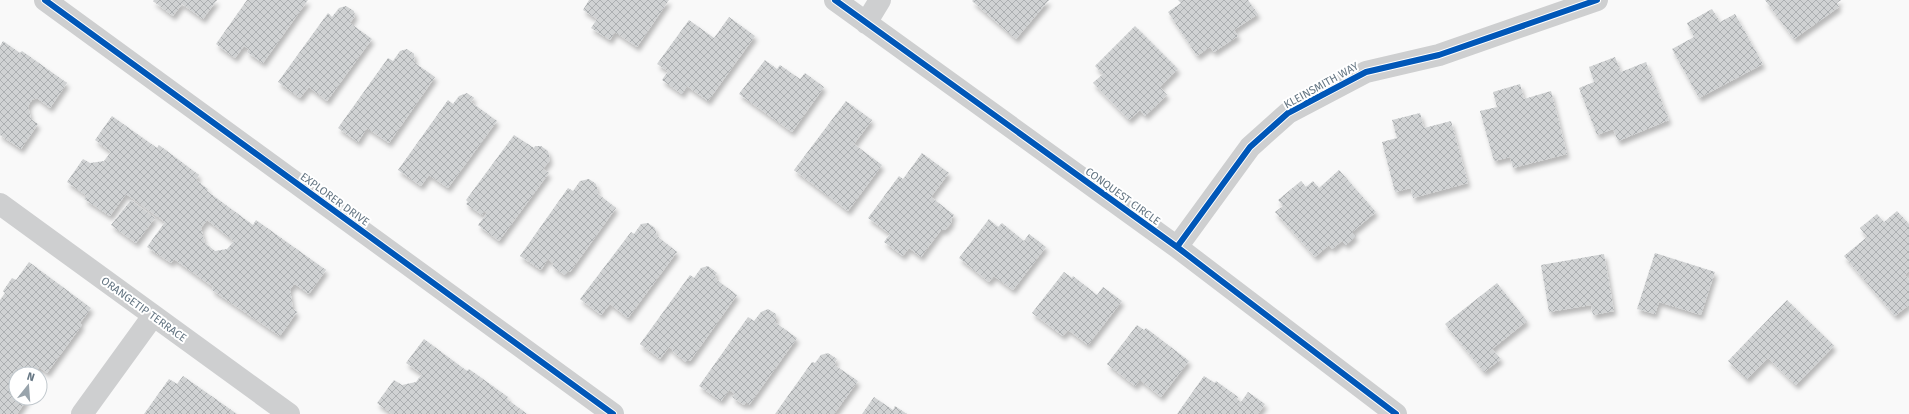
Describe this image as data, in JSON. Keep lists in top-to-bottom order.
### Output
{
  "streets": {
    "street": [
      "KLEINSMITH WAY",
      "CONQUEST CIRCLE",
      "EXPLORER DRIVE",
      "ORANGETIP TERRACE"
    ]
  },
  "crossings": [
    ["KLEINSMITH WAY", "CONQUEST CIRCLE"]
  ],
  "north": "top"
}
